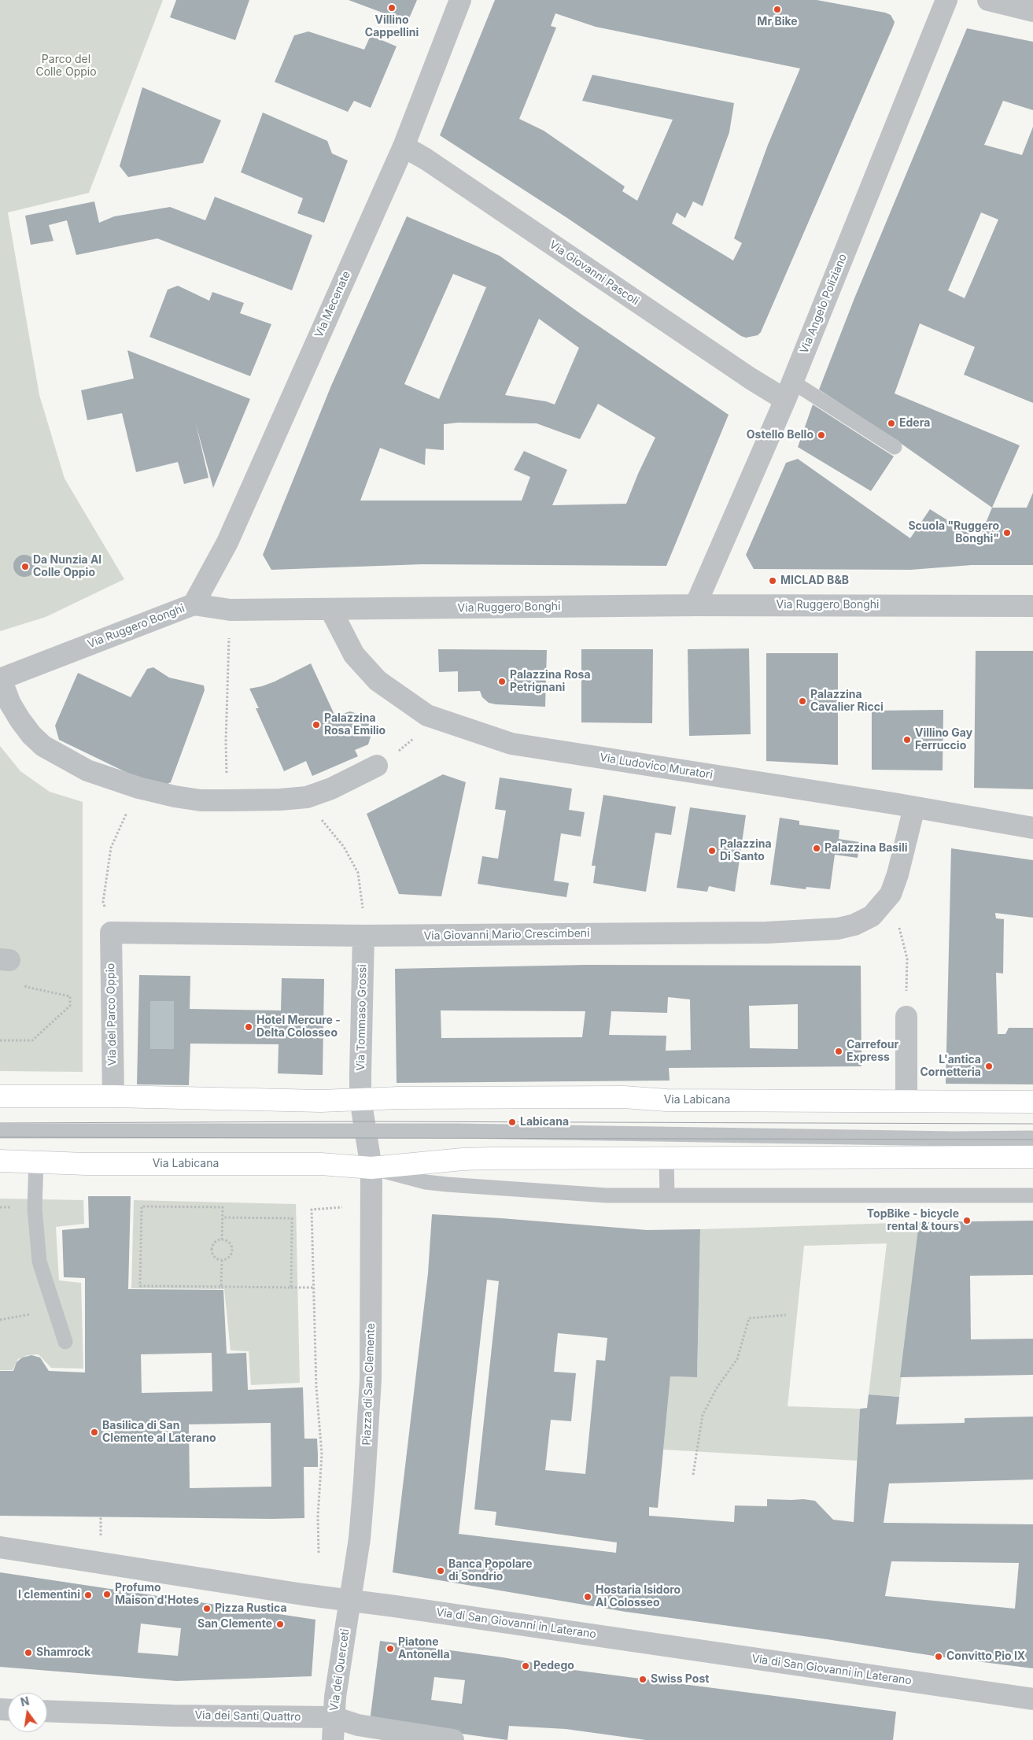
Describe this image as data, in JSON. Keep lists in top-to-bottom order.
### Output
{
  "streets": {
    "main road": ["Via Labicana"],
    "street": [
      "Via Giovanni Pascoli",
      "Via Angelo Poliziano",
      "Via Mecenate",
      "Via Ruggero Bonghi",
      "Via Ludovico Muratori",
      "Via Giovanni Mario Crescimbeni",
      "Via del Parco Oppio",
      "Via Tommaso Grossi",
      "Piazza di San Clemente",
      "Via di San Giovanni in Laterano",
      "Via dei Querceti",
      "Via dei Santi Quattro"
    ]
  },
  "crossings": [
    ["Via Giovanni Pascoli", "Via Angelo Poliziano"],
    ["Via Giovanni Pascoli", "Via Mecenate"],
    ["Via Angelo Poliziano", "Via Ruggero Bonghi"],
    ["Via Mecenate", "Via Ruggero Bonghi"],
    ["Via Ruggero Bonghi", "Via Ludovico Muratori"],
    ["Via Ludovico Muratori", "Via Giovanni Mario Crescimbeni"],
    ["Via Giovanni Mario Crescimbeni", "Via del Parco Oppio"],
    ["Via Giovanni Mario Crescimbeni", "Via Tommaso Grossi"],
    ["Via del Parco Oppio", "Via Labicana"],
    ["Via Tommaso Grossi", "Via Labicana"],
    ["Via Labicana", "Piazza di San Clemente"],
    ["Piazza di San Clemente", "Via di San Giovanni in Laterano"],
    ["Piazza di San Clemente", "Via dei Querceti"],
    ["Via di San Giovanni in Laterano", "Via dei Querceti"],
    ["Via dei Querceti", "Via dei Santi Quattro"]
  ],
  "parks": ["Parco del Colle Oppio"],
  "places": [
    "Villino Cappellini",
    "Mr Bike",
    "Edera",
    "Ostello Bello",
    "Scuola \"Ruggero Bonghi\"",
    "Da Nunzia Al Colle Oppio",
    "MICLAD B&B",
    "Palazzina Rosa Petrignani",
    "Palazzina Cavalier Ricci",
    "Palazzina Rosa Emilio",
    "Villino Gay Ferruccio",
    "Palazzina Basili",
    "Palazzina Di Santo",
    "Hotel Mercure - Delta Colosseo",
    "Carrefour Express",
    "L'antica Cornetteria",
    "Labicana",
    "TopBike - bicycle rental & tours",
    "Basilica di San Clemente al Laterano",
    "Banca Popolare di Sondrio",
    "Profumo Maison d'Hotes",
    "I clementini",
    "Hostaria Isidoro Al Colosseo",
    "Pizza Rustica",
    "San Clemente",
    "Piatone Antonella",
    "Shamrock",
    "Convitto Pio IX",
    "Pedego",
    "Swiss Post"
  ],
  "north": "top"
}
